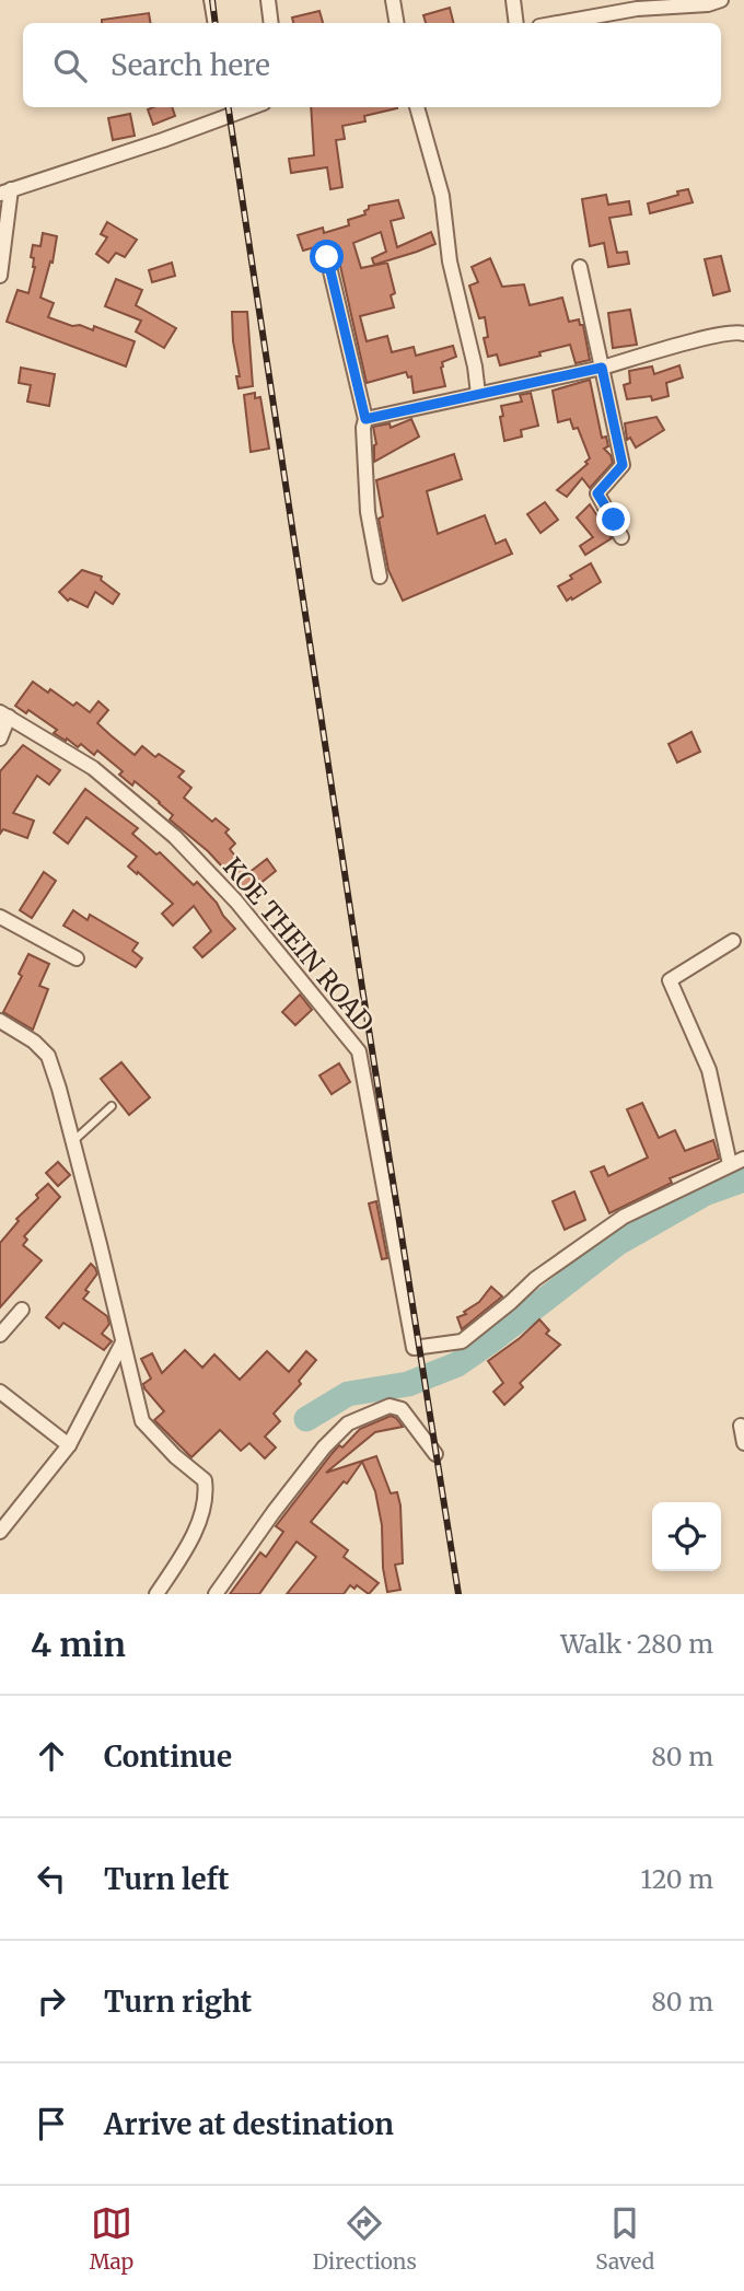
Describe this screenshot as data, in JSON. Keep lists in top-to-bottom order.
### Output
{
  "streets": {
    "street": ["KOE THEIN ROAD"]
  },
  "page": {
    "search": "Search here",
    "heading": ["4 min", "Walk · 280 m"],
    "list": [
      ["Continue", "80 m"],
      ["Turn left", "120 m"],
      ["Turn right", "80 m"],
      "Arrive at destination"
    ],
    "nav": ["Map", "Directions", "Saved"]
  }
}
